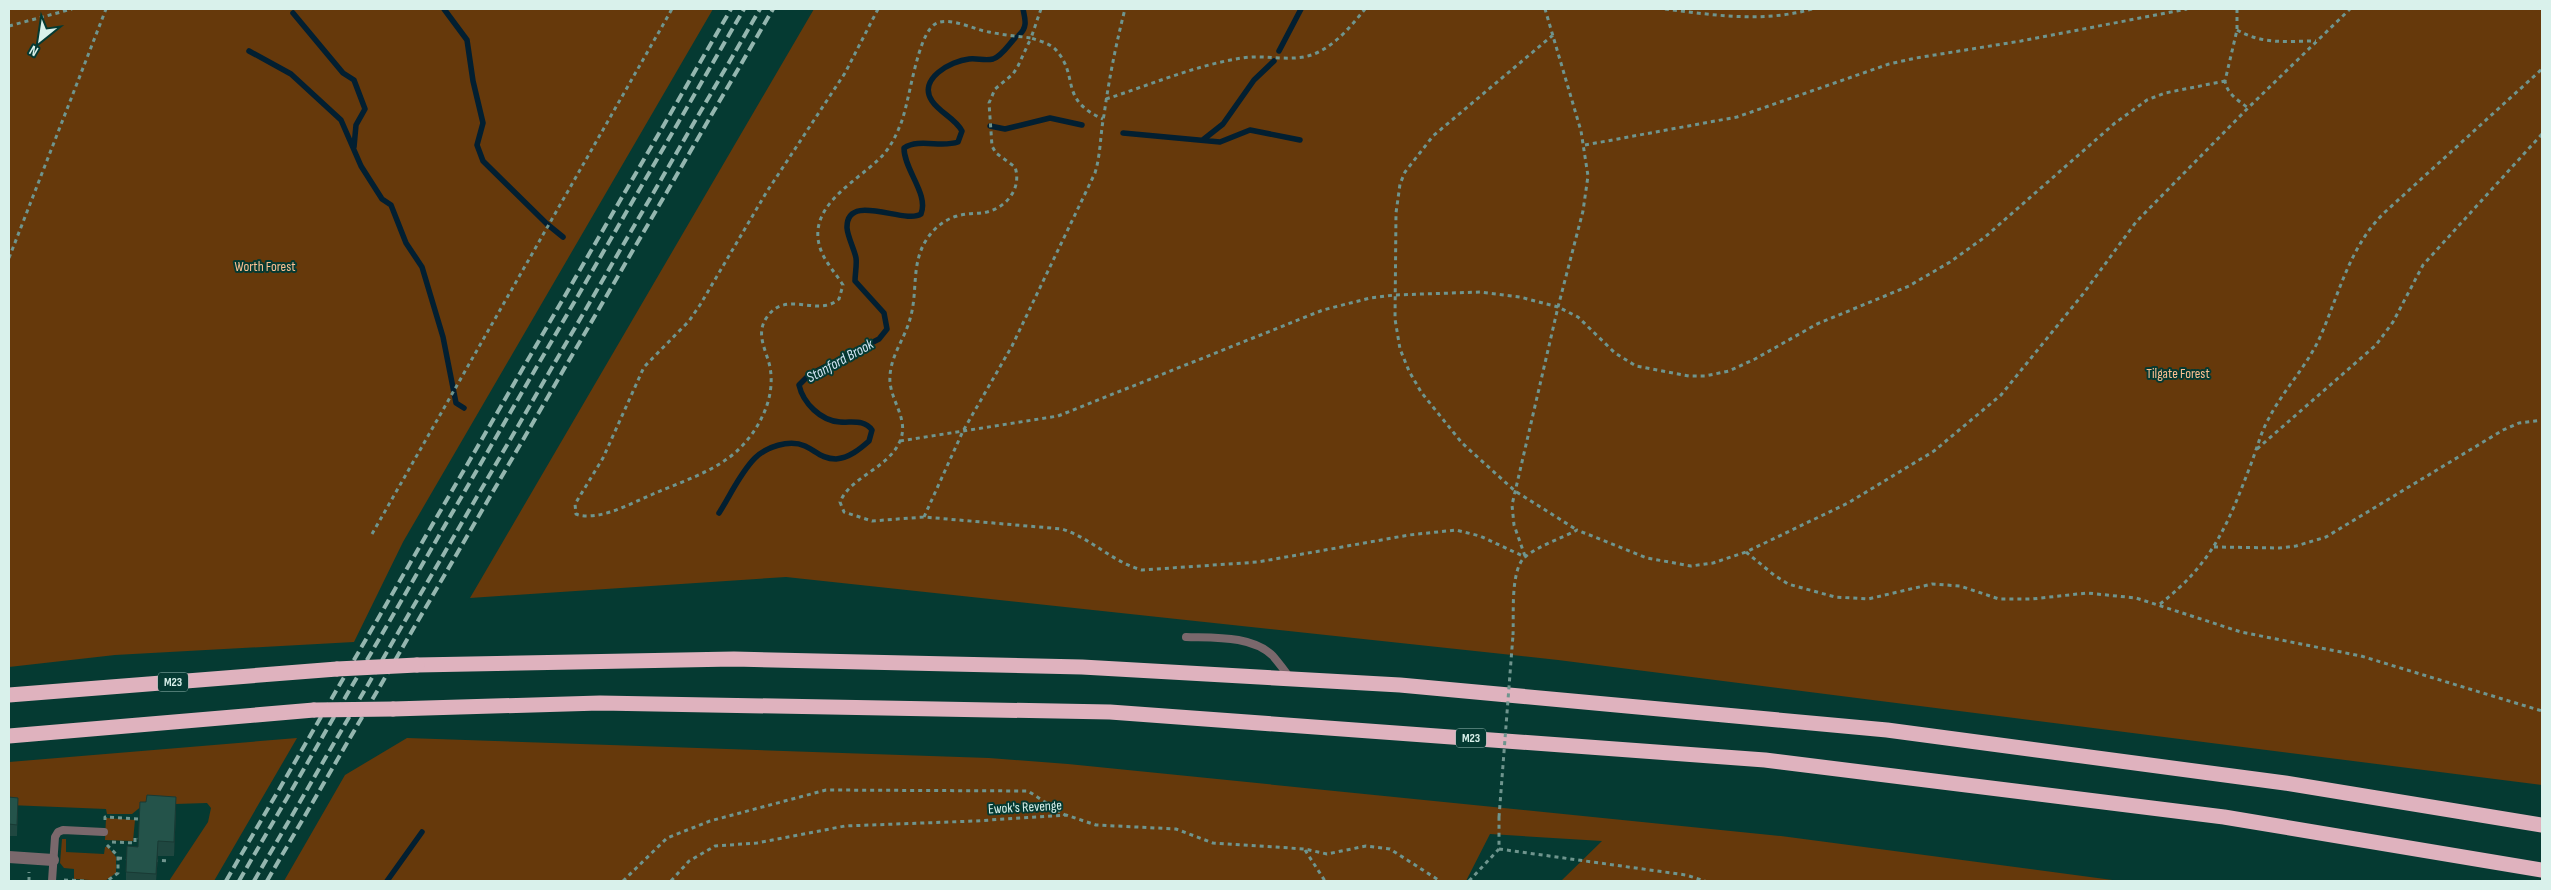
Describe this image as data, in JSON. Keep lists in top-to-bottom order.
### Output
{
  "streets": {
    "highway": ["M23"],
    "path": ["Ewok's Revenge"]
  },
  "water": ["Stanford Brook"],
  "parks": ["Worth Forest", "Tilgate Forest"],
  "north": "bottom left"
}
